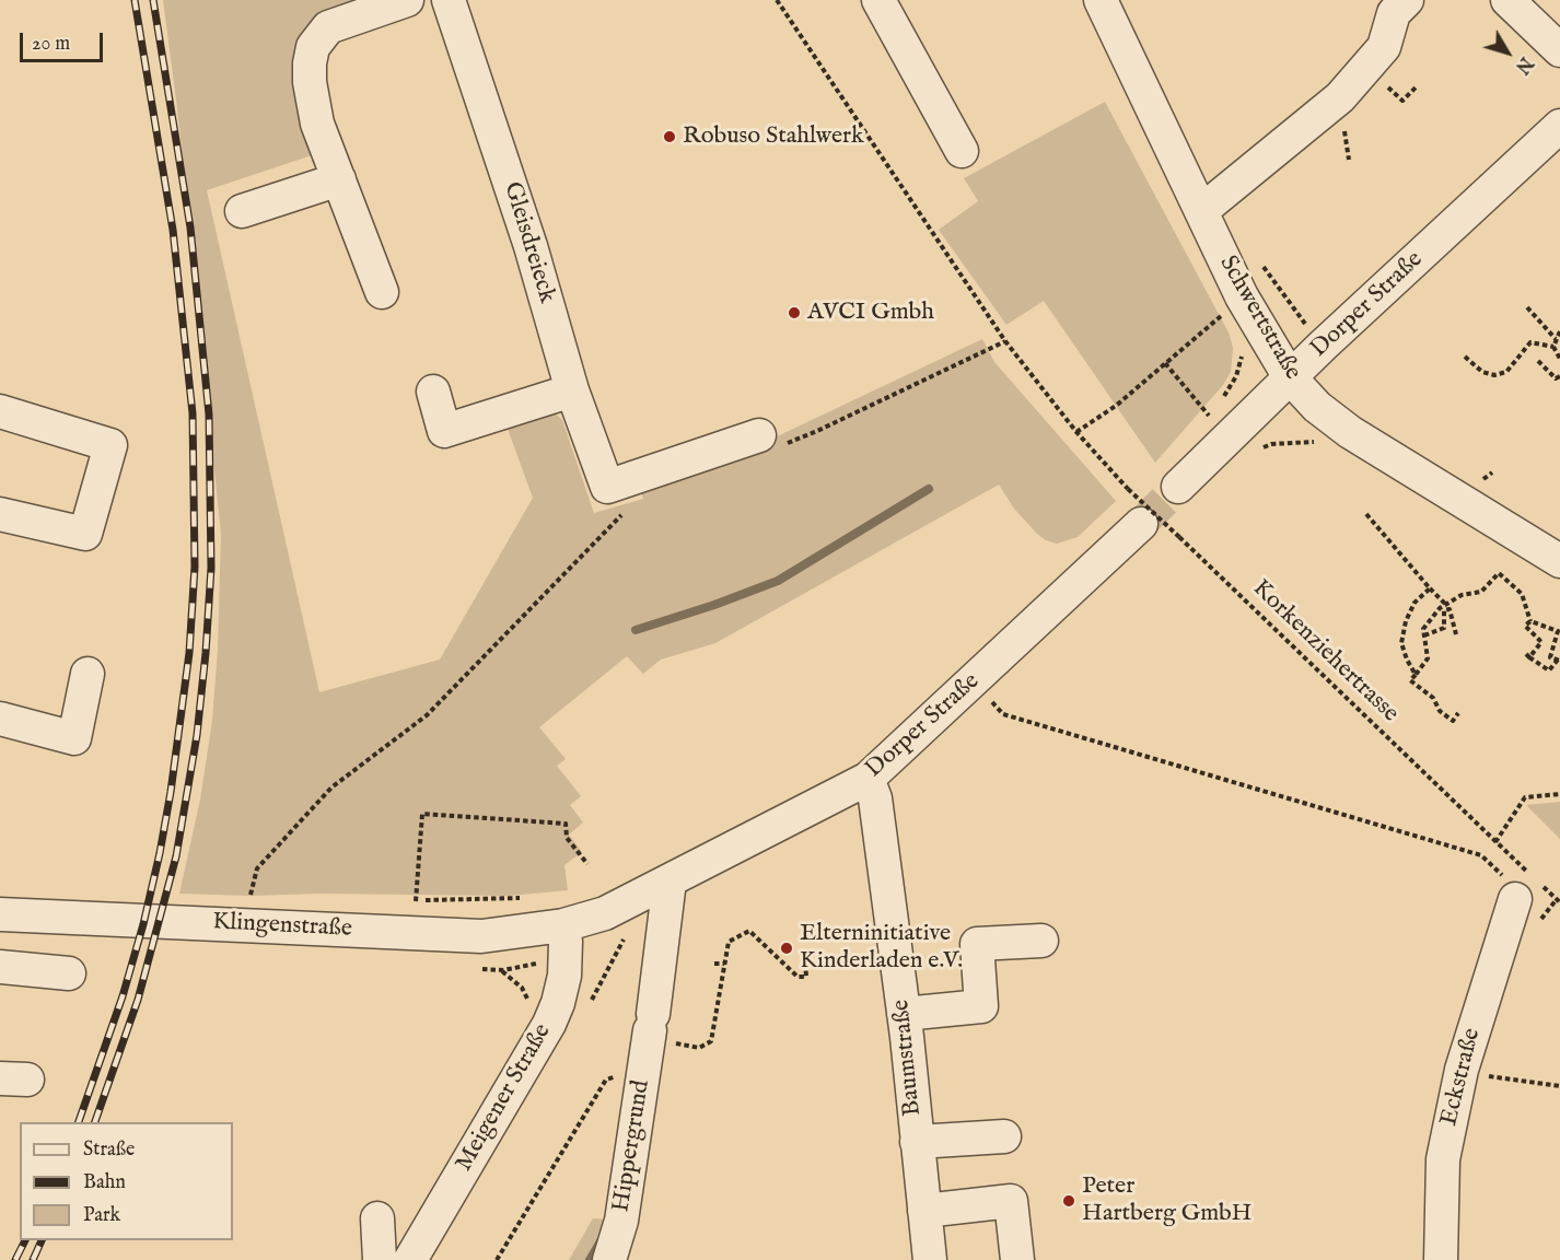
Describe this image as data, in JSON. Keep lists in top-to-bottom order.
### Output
{
  "streets": {
    "street": [
      "Gleisdreieck",
      "Dorper Straße",
      "Schwertstraße",
      "Klingenstraße",
      "Baumstraße",
      "Eckstraße",
      "Meigener Straße",
      "Hippergrund"
    ],
    "path": ["Korkenziehertrasse"]
  },
  "crossings": [
    ["Dorper Straße", "Schwertstraße"],
    ["Dorper Straße", "Klingenstraße"],
    ["Dorper Straße", "Baumstraße"],
    ["Dorper Straße", "Meigener Straße"],
    ["Dorper Straße", "Hippergrund"],
    ["Klingenstraße", "Meigener Straße"]
  ],
  "places": [
    "Robuso Stahlwerk",
    "AVCI Gmbh",
    "Elterninitiative Kinderladen e.V.",
    "Peter Hartberg GmbH"
  ],
  "legend": ["Straße", "Bahn", "Park"],
  "scale_bar": "20 m",
  "north": "bottom right"
}
